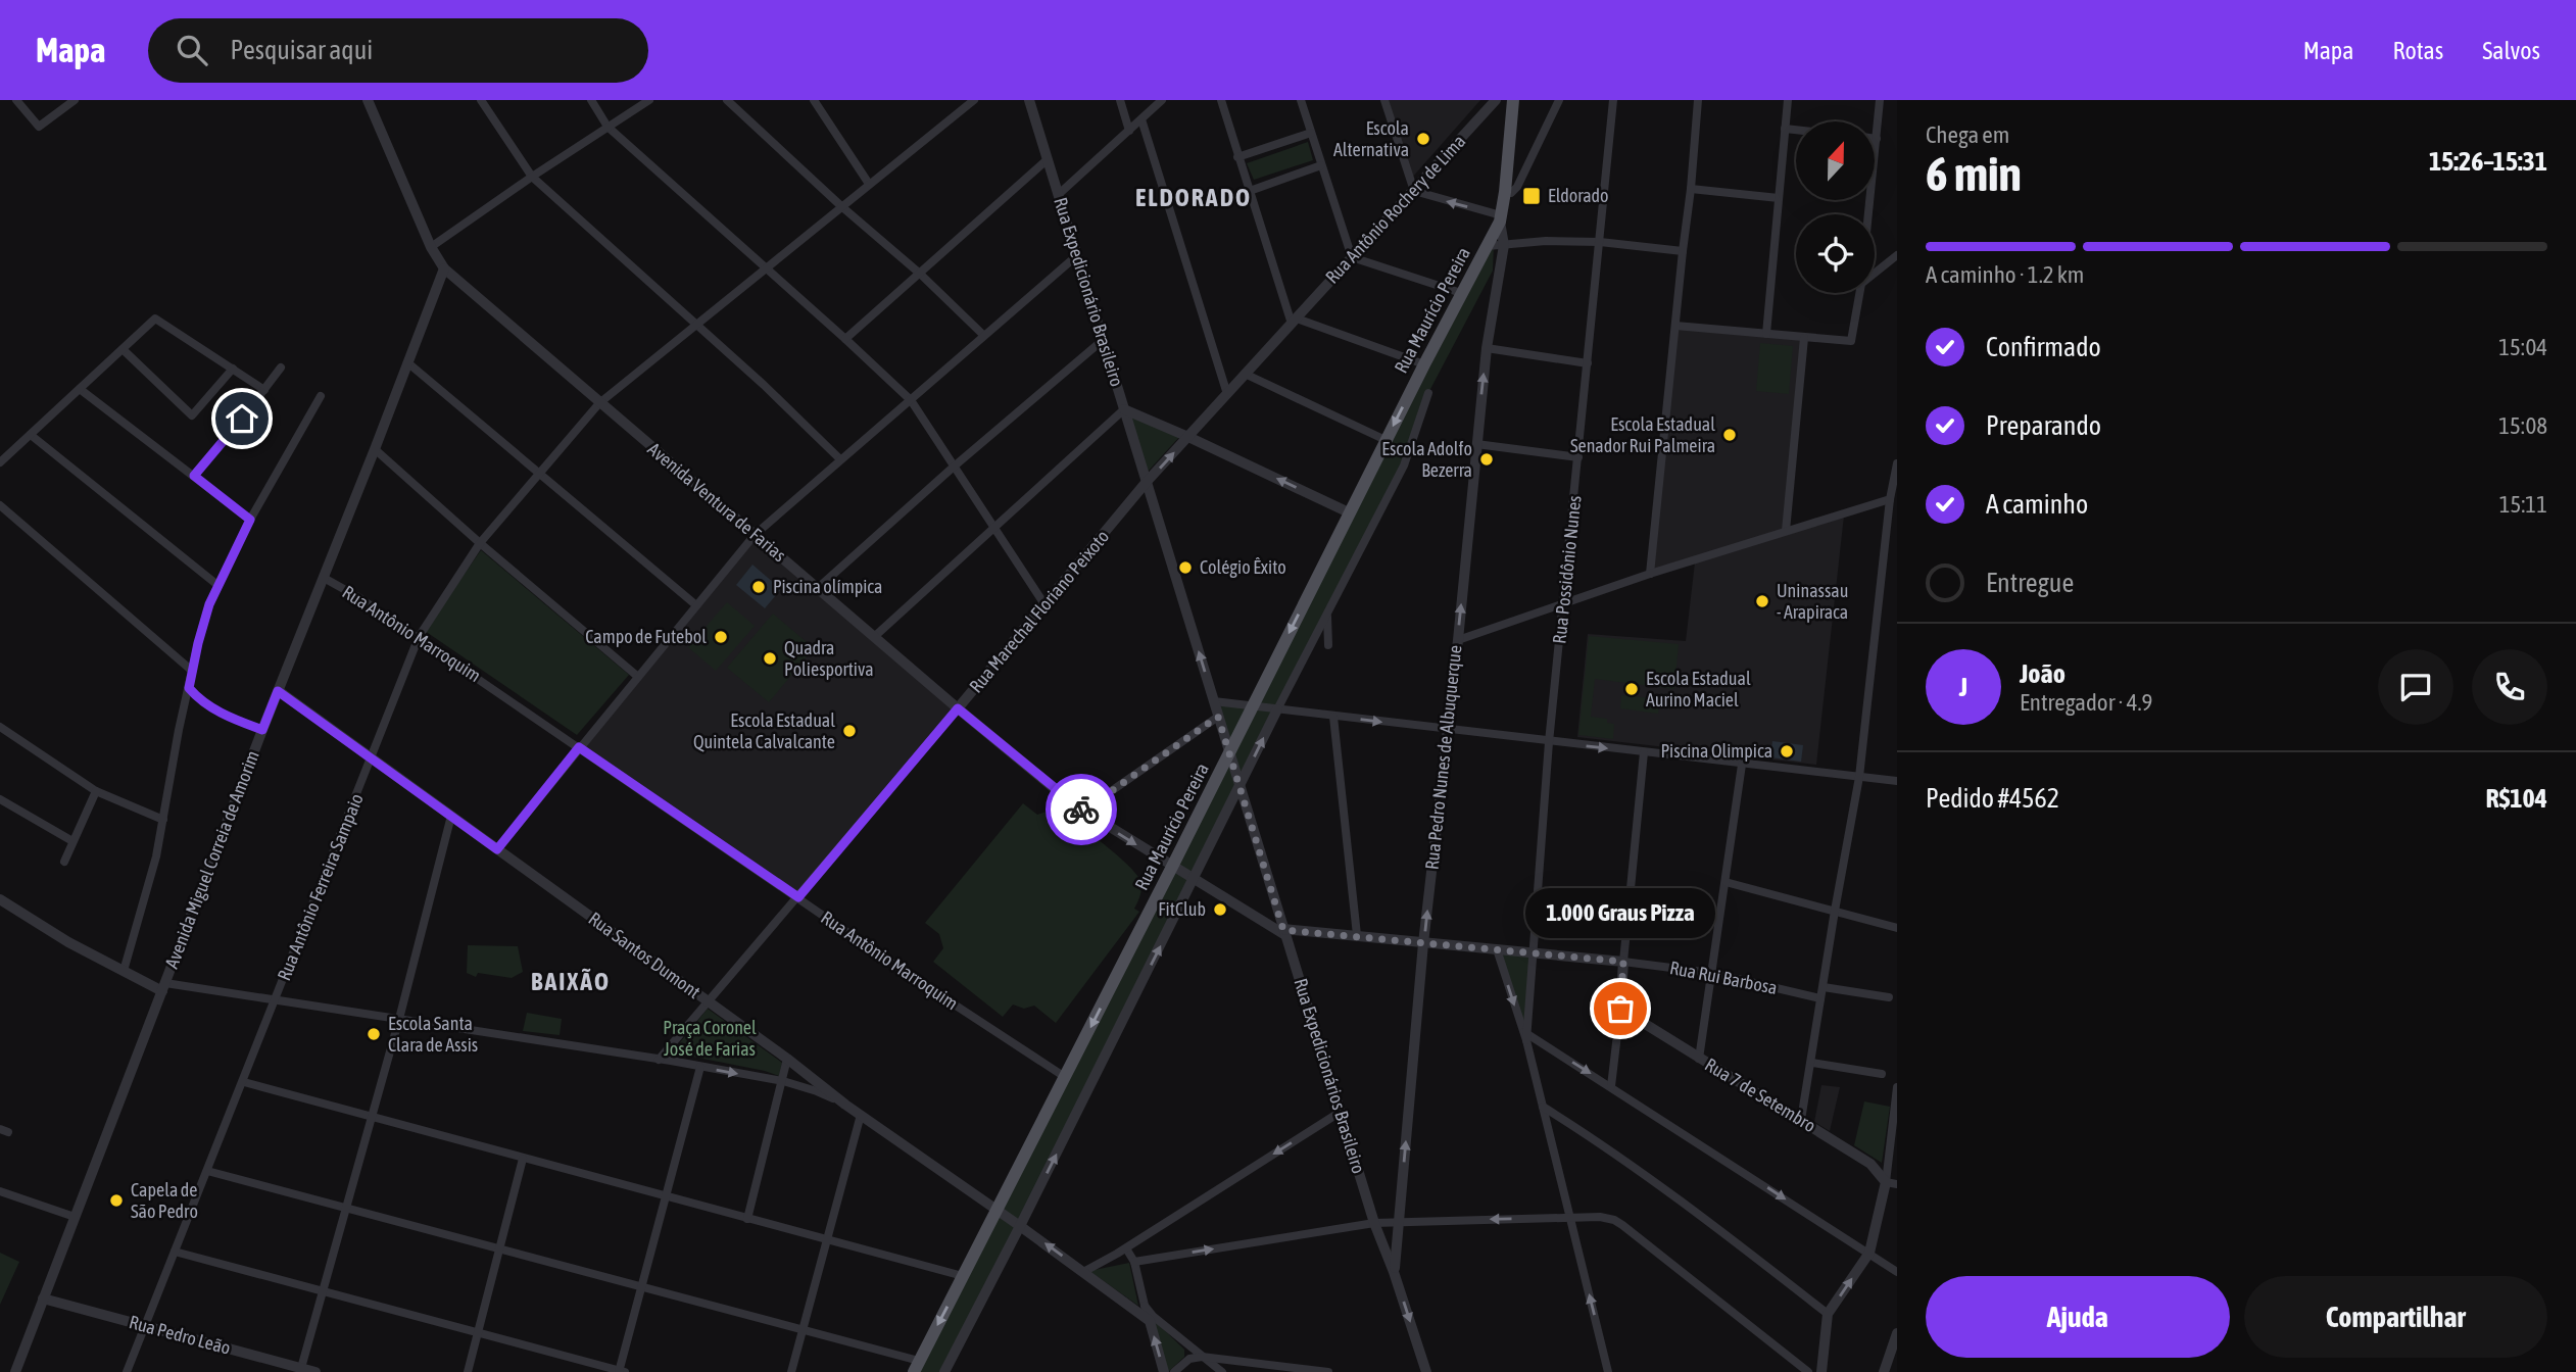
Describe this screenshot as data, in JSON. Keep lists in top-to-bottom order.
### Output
{
  "streets": {
    "main road": ["Rua Maurício Pereira"],
    "street": [
      "Rua Antônio Rochery de Lima",
      "Rua Expedicionário Brasileiro",
      "Avenida Ventura de Farias",
      "Rua Possidônio Nunes",
      "Rua Marechal Floriano Peixoto",
      "Rua Antônio Marroquim",
      "Rua Pedro Nunes de Albuquerque",
      "Avenida Miguel Correia de Amorim",
      "Rua Antônio Ferreira Sampaio",
      "Rua Santos Dumont",
      "Rua Rui Barbosa",
      "Rua Expedicionários Brasileiro",
      "Rua 7 de Setembro",
      "Rua Pedro Leão"
    ]
  },
  "crossings": [
    ["Rua Antônio Rochery de Lima", "Rua Marechal Floriano Peixoto"],
    ["Rua Expedicionário Brasileiro", "Rua Marechal Floriano Peixoto"],
    ["Rua Expedicionário Brasileiro", "Rua Expedicionários Brasileiro"],
    ["Rua Maurício Pereira", "Avenida Ventura de Farias"],
    ["Rua Maurício Pereira", "Rua Antônio Marroquim"],
    ["Rua Maurício Pereira", "Rua Pedro Nunes de Albuquerque"],
    ["Rua Maurício Pereira", "Rua Santos Dumont"],
    ["Rua Maurício Pereira", "Rua Expedicionários Brasileiro"],
    ["Avenida Ventura de Farias", "Rua Marechal Floriano Peixoto"],
    ["Avenida Ventura de Farias", "Avenida Miguel Correia de Amorim"],
    ["Avenida Ventura de Farias", "Rua Antônio Ferreira Sampaio"],
    ["Avenida Ventura de Farias", "Rua Rui Barbosa"],
    ["Avenida Ventura de Farias", "Rua Expedicionários Brasileiro"],
    ["Rua Possidônio Nunes", "Rua Rui Barbosa"],
    ["Rua Marechal Floriano Peixoto", "Rua Antônio Marroquim"],
    ["Rua Marechal Floriano Peixoto", "Rua Santos Dumont"],
    ["Rua Antônio Marroquim", "Avenida Miguel Correia de Amorim"],
    ["Rua Antônio Marroquim", "Rua Antônio Ferreira Sampaio"],
    ["Rua Pedro Nunes de Albuquerque", "Rua Rui Barbosa"],
    ["Rua Pedro Nunes de Albuquerque", "Rua Expedicionários Brasileiro"],
    ["Avenida Miguel Correia de Amorim", "Rua Santos Dumont"],
    ["Avenida Miguel Correia de Amorim", "Rua Pedro Leão"],
    ["Rua Antônio Ferreira Sampaio", "Rua Santos Dumont"],
    ["Rua Antônio Ferreira Sampaio", "Rua Pedro Leão"],
    ["Rua Rui Barbosa", "Rua Expedicionários Brasileiro"]
  ],
  "one_way": ["Rua Expedicionário Brasileiro", "Rua Maurício Pereira"],
  "districts": ["ELDORADO", "BAIXÃO"],
  "parks": ["Praça Coronel José de Farias"],
  "places": {
    "other": [
      "Escola Alternativa",
      "Escola Estadual Senador Rui Palmeira",
      "Escola Adolfo Bezerra",
      "Colégio Êxito",
      "Piscina olímpica",
      "Uninassau - Arapiraca",
      "Campo de Futebol",
      "Quadra Poliesportiva",
      "Escola Estadual Aurino Maciel",
      "Escola Estadual Quintela Calvalcante",
      "Piscina Olimpica",
      "FitClub",
      "1.000 Graus Pizza",
      "Escola Santa Clara de Assis",
      "Capela de São Pedro"
    ],
    "transit": ["Eldorado"]
  },
  "north": "top",
  "page": {
    "header": "Mapa",
    "search": "Pesquisar aqui",
    "nav": ["Mapa", "Rotas", "Salvos"],
    "heading": ["6 min", "Chega em", "15:26–15:31"],
    "panel": [
      "João",
      "Entregador · 4.9",
      "Pedido #4562",
      "R$104"
    ],
    "bar": "A caminho · 1.2 km",
    "list": [
      ["Confirmado", "15:04"],
      ["Preparando", "15:08"],
      ["A caminho", "15:11"],
      "Entregue"
    ],
    "round": "J",
    "bubble": "1.000 Graus Pizza",
    "buttons": ["Ajuda", "Compartilhar"]
  }
}
